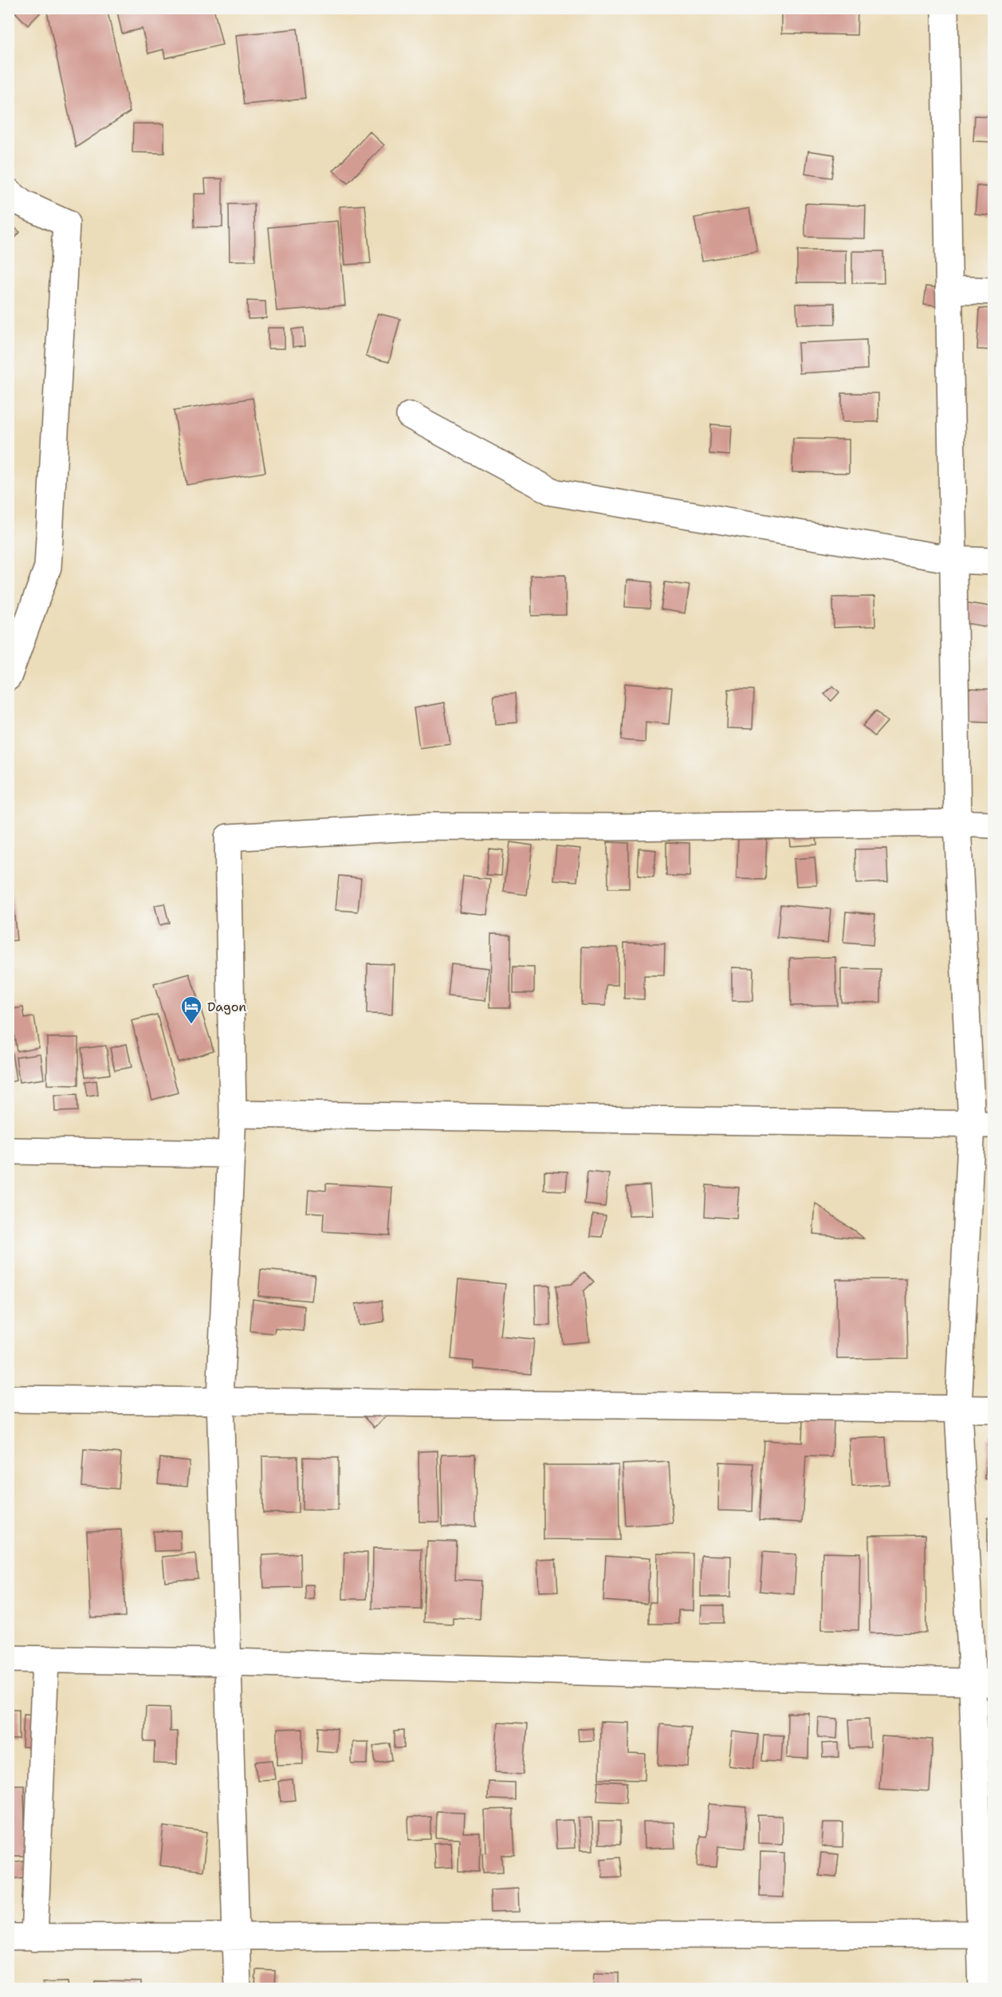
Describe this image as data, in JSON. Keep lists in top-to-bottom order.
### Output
{
  "places": {
    "hotel": ["Dagon"]
  }
}
